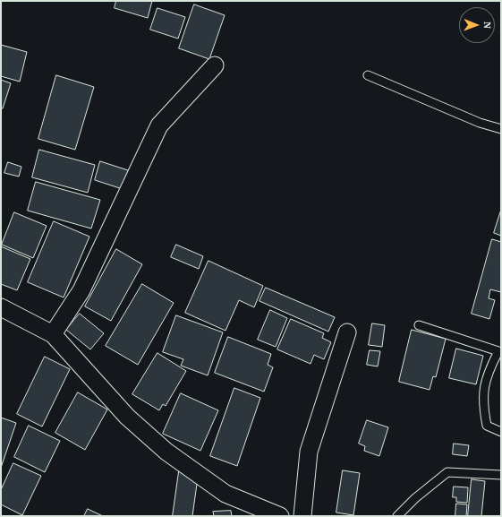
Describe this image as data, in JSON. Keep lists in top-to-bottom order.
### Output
{
  "north": "right"
}
